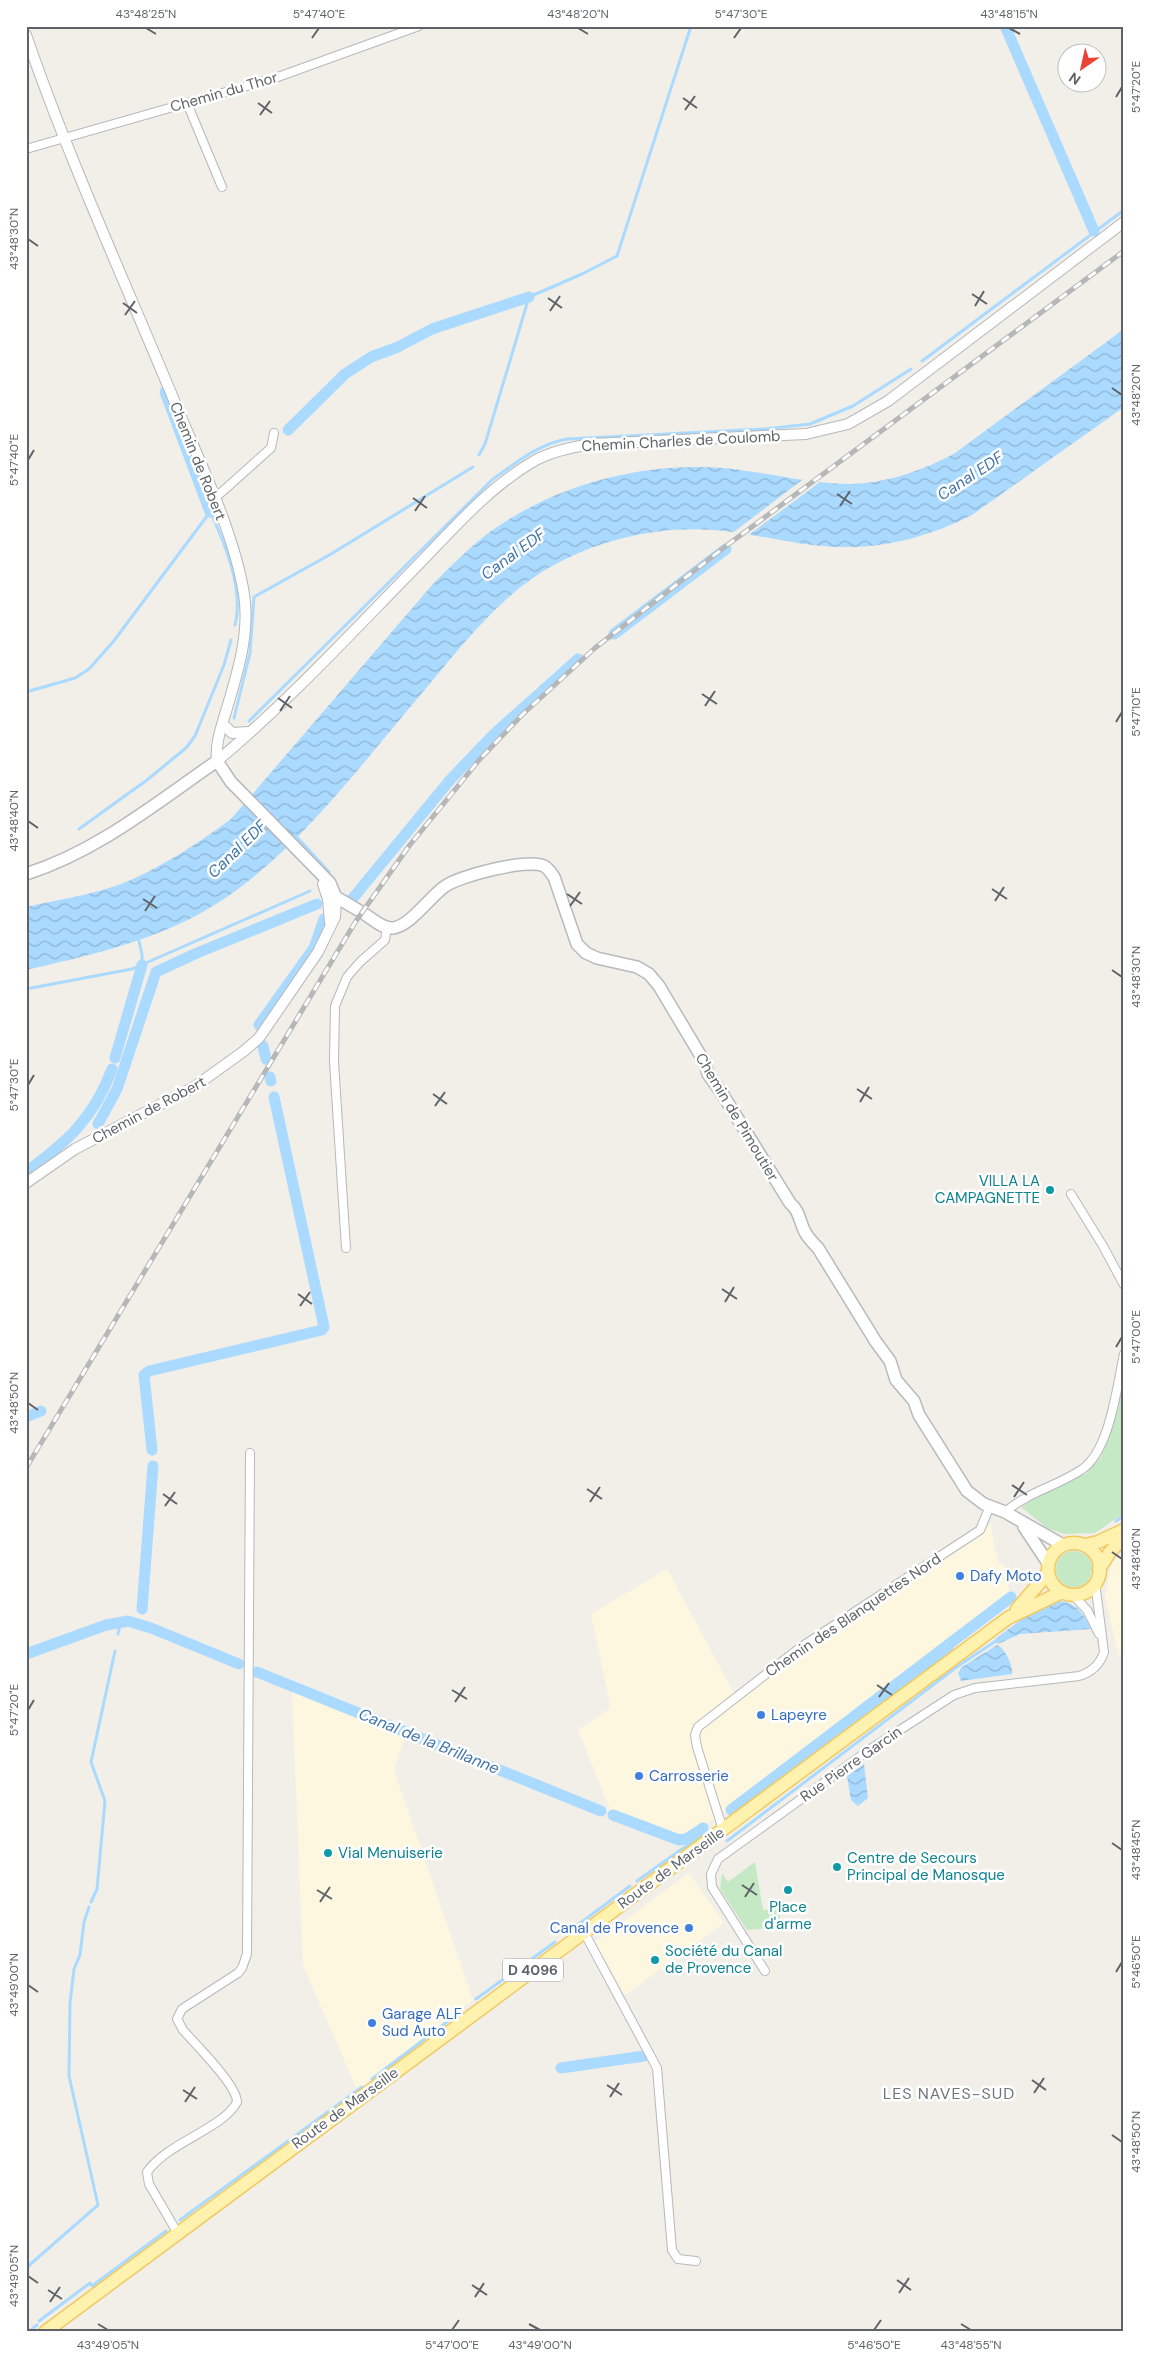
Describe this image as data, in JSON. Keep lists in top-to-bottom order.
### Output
{
  "streets": {
    "main road": ["Chemin de Pimoutier", "Route de Marseille", "D 4096"],
    "street": [
      "Chemin du Thor",
      "Chemin Charles de Coulomb",
      "Chemin de Robert",
      "Chemin des Blanquettes Nord",
      "Rue Pierre Garcin"
    ]
  },
  "crossings": [
    ["Chemin du Thor", "Chemin de Robert"],
    ["Chemin Charles de Coulomb", "Chemin de Robert"],
    ["Chemin de Pimoutier", "Chemin des Blanquettes Nord"],
    ["Chemin de Pimoutier", "Route de Marseille"],
    ["Chemin des Blanquettes Nord", "Route de Marseille"]
  ],
  "districts": ["LES NAVES-SUD"],
  "water": ["Canal EDF", "Canal de la Brillanne"],
  "places": [
    "VILLA LA CAMPAGNETTE",
    "Dafy Moto",
    "Lapeyre",
    "Carrosserie",
    "Vial Menuiserie",
    "Centre de Secours Principal de Manosque",
    "Place d'arme",
    "Canal de Provence",
    "Société du Canal de Provence",
    "Garage ALF Sud Auto"
  ],
  "north": "bottom left",
  "coordinates": [
    "43°48'25\"N",
    "5°47'40\"E",
    "43°48'20\"N",
    "5°47'30\"E",
    "43°48'15\"N",
    "5°47'20\"E",
    "43°48'30\"N",
    "5°47'10\"E",
    "43°48'40\"N",
    "5°47'00\"E",
    "43°48'50\"N",
    "43°48'45\"N",
    "5°46'50\"E",
    "43°49'00\"N",
    "43°49'05\"N",
    "43°48'55\"N"
  ]
}
